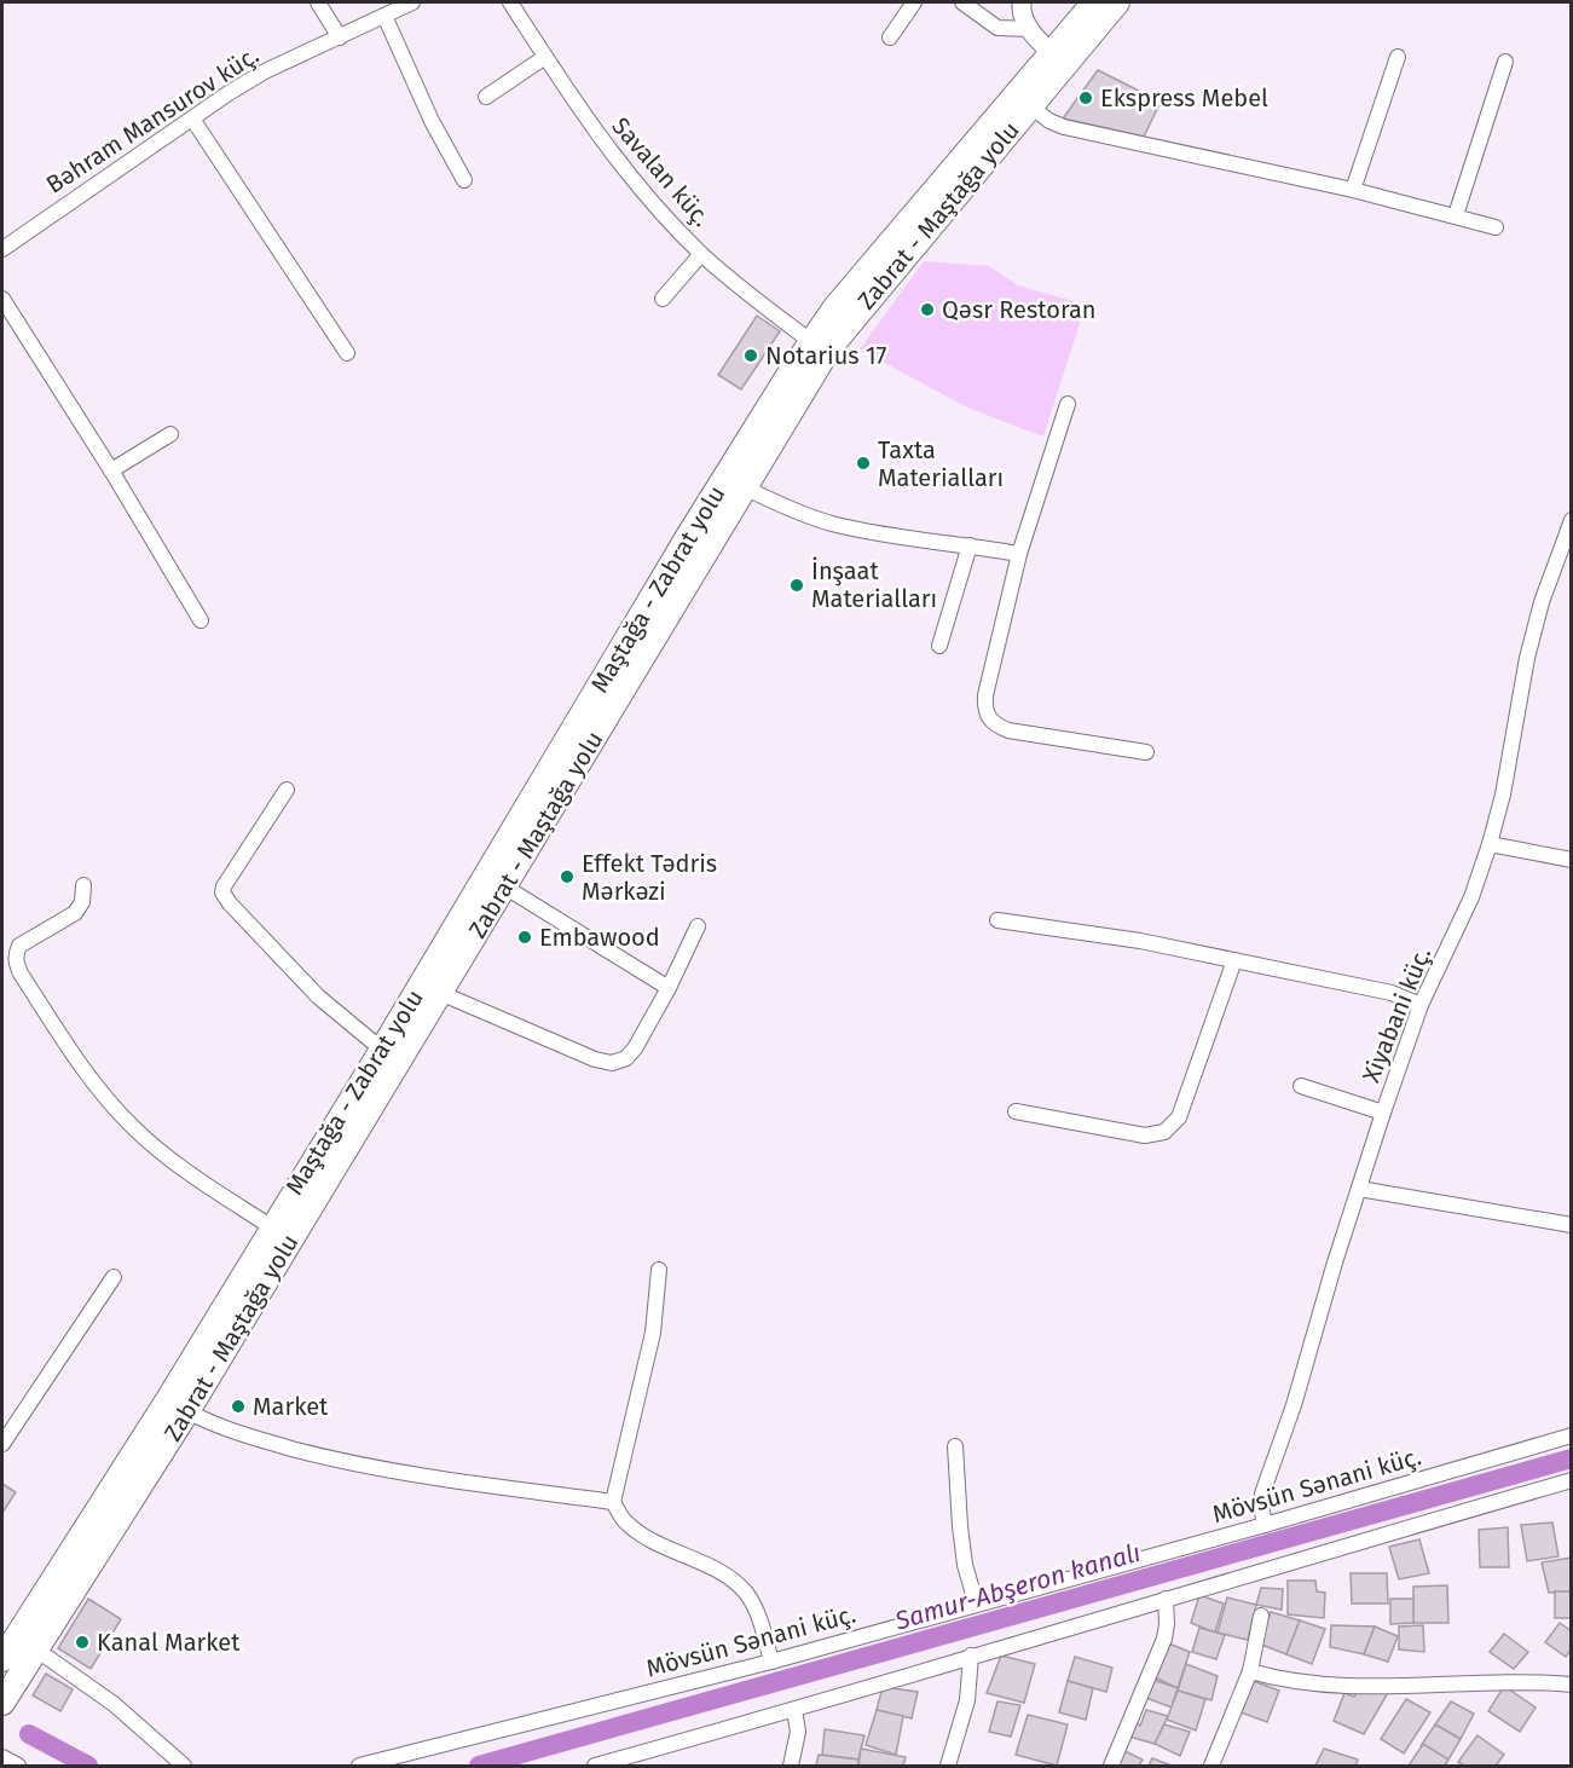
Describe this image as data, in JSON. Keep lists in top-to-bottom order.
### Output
{
  "streets": {
    "main road": ["Zabrat - Maştağa yolu", "Maştağa - Zabrat yolu"],
    "street": [
      "Bəhram Mansurov küç.",
      "Savalan küç.",
      "Xiyabani küç.",
      "Mövsün Sənani küç."
    ]
  },
  "crossings": [
    ["Savalan küç.", "Maştağa - Zabrat yolu"],
    ["Zabrat - Maştağa yolu", "Maştağa - Zabrat yolu"],
    ["Xiyabani küç.", "Mövsün Sənani küç."]
  ],
  "water": ["Samur-Abşeron kanalı"],
  "places": [
    "Ekspress Mebel",
    "Qəsr Restoran",
    "Notarius 17",
    "Taxta Materialları",
    "İnşaat Materialları",
    "Effekt Tədris Mərkəzi",
    "Embawood",
    "Market",
    "Kanal Market"
  ]
}
